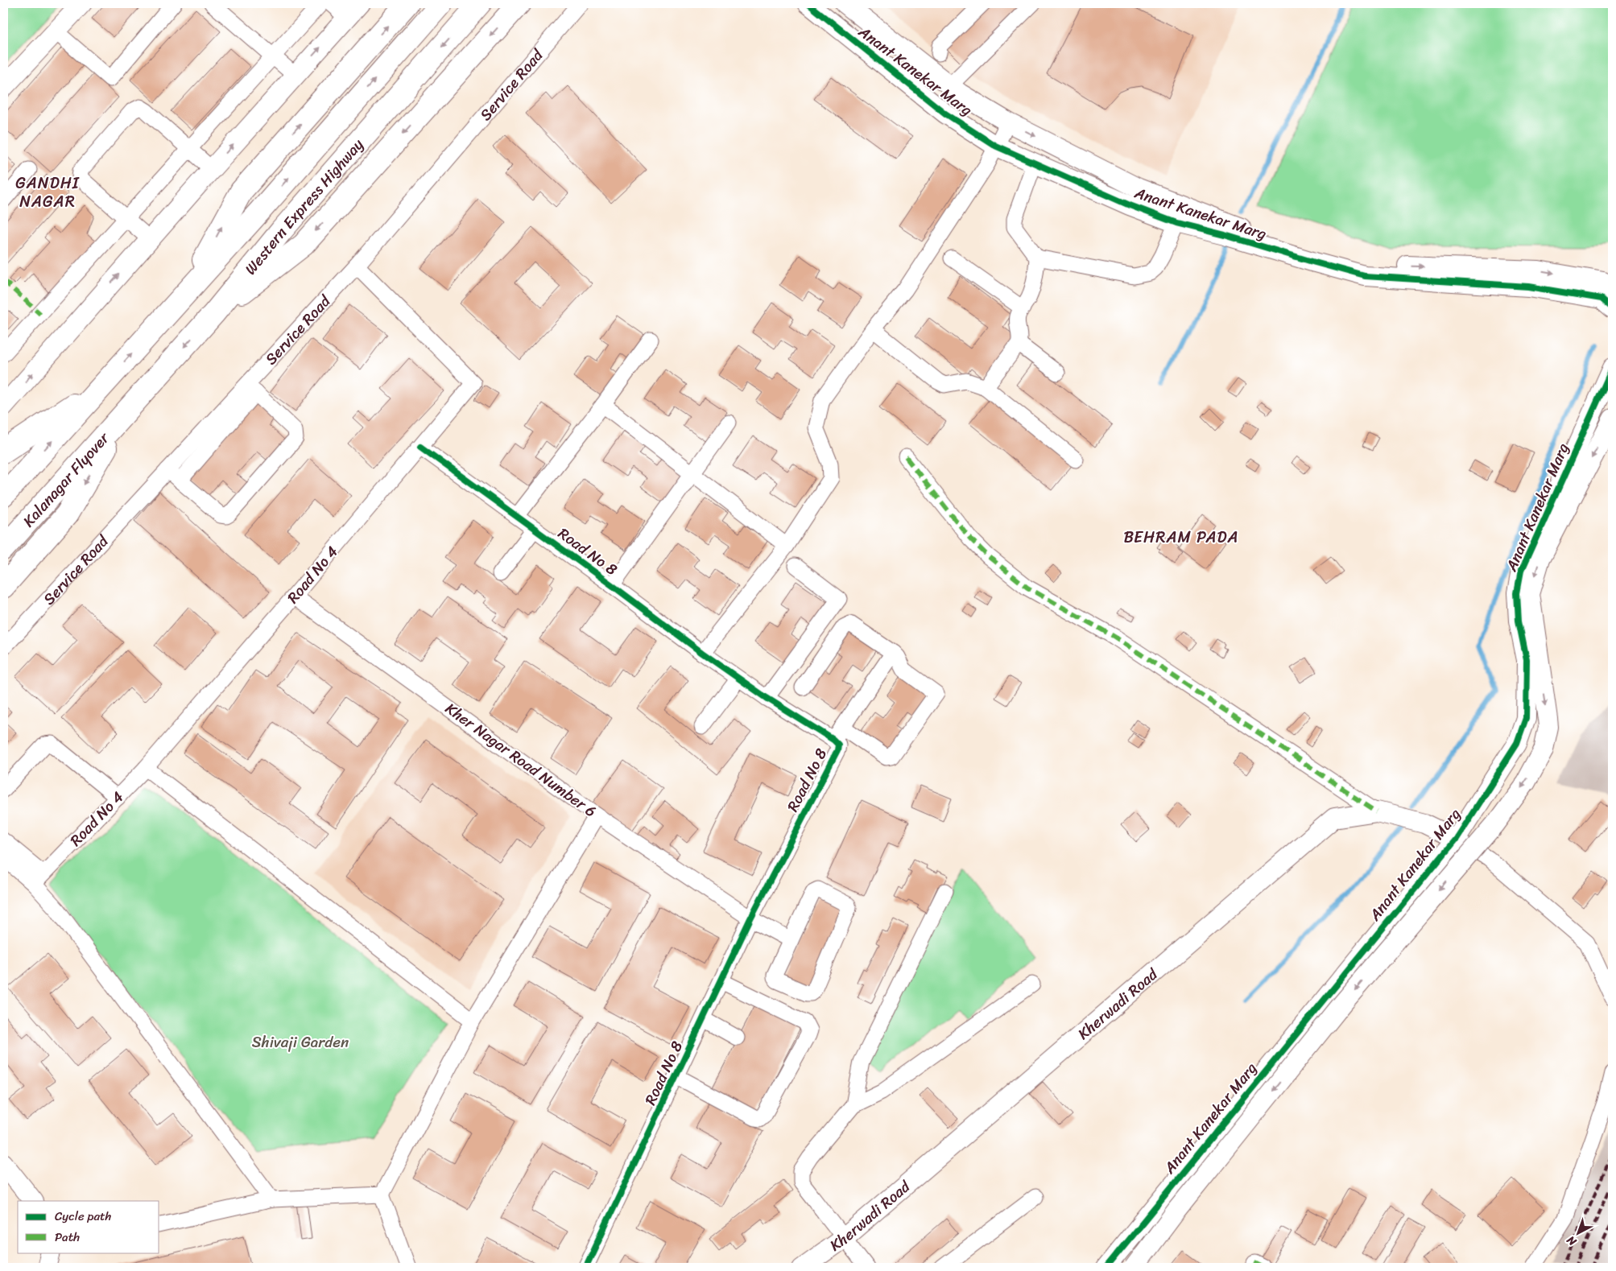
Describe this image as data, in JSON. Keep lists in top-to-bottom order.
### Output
{
  "streets": {
    "highway": ["Western Express Highway", "Kalanagar Flyover"],
    "street": [
      "Anant Kanekar Marg",
      "Service Road",
      "Road No 8",
      "Road No 4",
      "Kher Nagar Road Number 6",
      "Kherwadi Road"
    ]
  },
  "crossings": [
    ["Anant Kanekar Marg", "Kherwadi Road"],
    ["Service Road", "Road No 4"],
    ["Western Express Highway", "Kalanagar Flyover"],
    ["Road No 8", "Road No 4"],
    ["Road No 8", "Kher Nagar Road Number 6"],
    ["Road No 4", "Kher Nagar Road Number 6"]
  ],
  "districts": ["GANDHI NAGAR", "BEHRAM PADA"],
  "parks": ["Shivaji Garden"],
  "legend": ["Cycle path", "Path"],
  "north": "bottom left"
}
